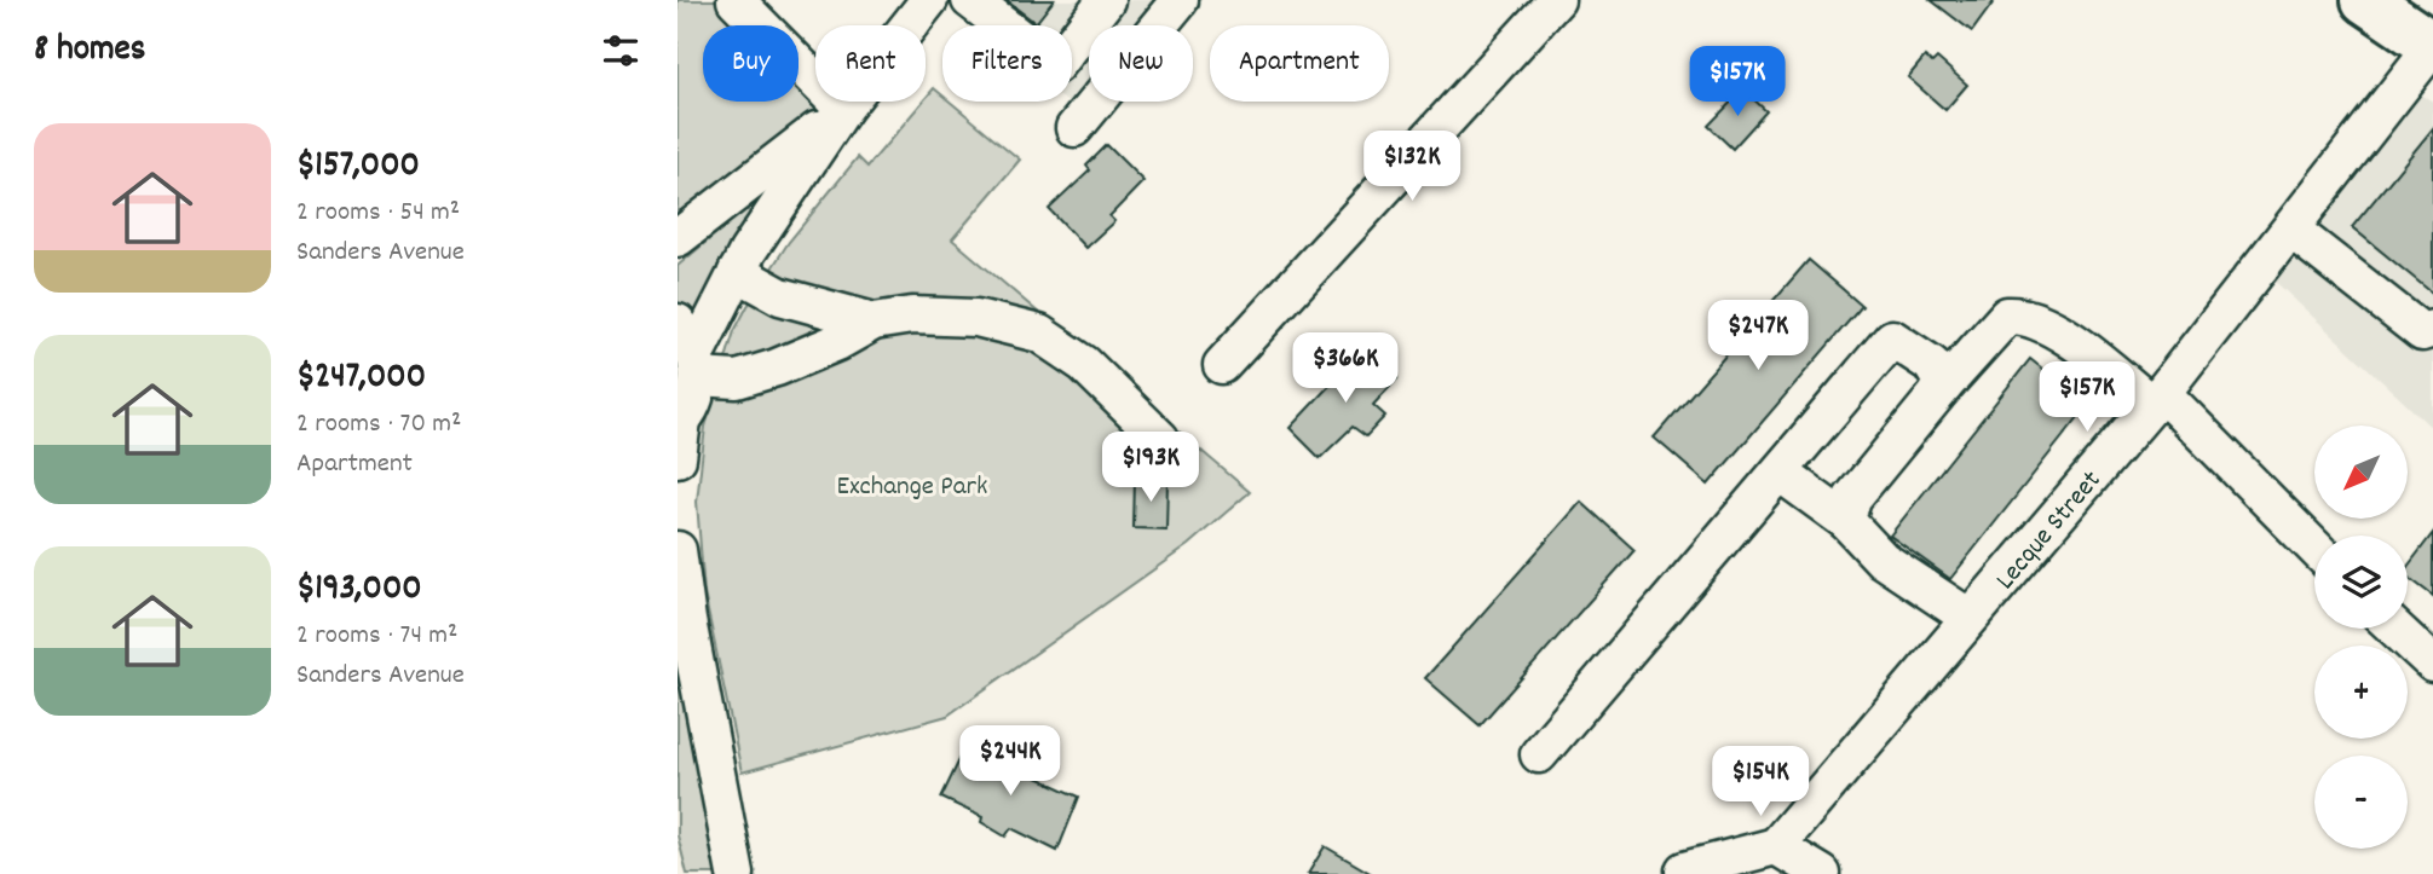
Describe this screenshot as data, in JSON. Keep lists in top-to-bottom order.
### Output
{
  "streets": {
    "street": ["Lecque Street"]
  },
  "parks": ["Exchange Park"],
  "north": "bottom left",
  "page": {
    "heading": "8 homes",
    "chip": [
      "Buy",
      "Rent",
      "Filters",
      "New",
      "Apartment"
    ],
    "price": [
      "$157K",
      "$132K",
      "$247K",
      "$366K",
      "$157K",
      "$193K",
      "$244K",
      "$154K"
    ],
    "list": [
      {
        "name": "$157,000",
        "note": "2 rooms · 54 m² · Sanders Avenue"
      },
      {
        "name": "$247,000",
        "note": "2 rooms · 70 m² · Apartment"
      },
      {
        "name": "$193,000",
        "note": "2 rooms · 74 m² · Sanders Avenue"
      }
    ],
    "map_buttons": ["+", "−"]
  }
}
